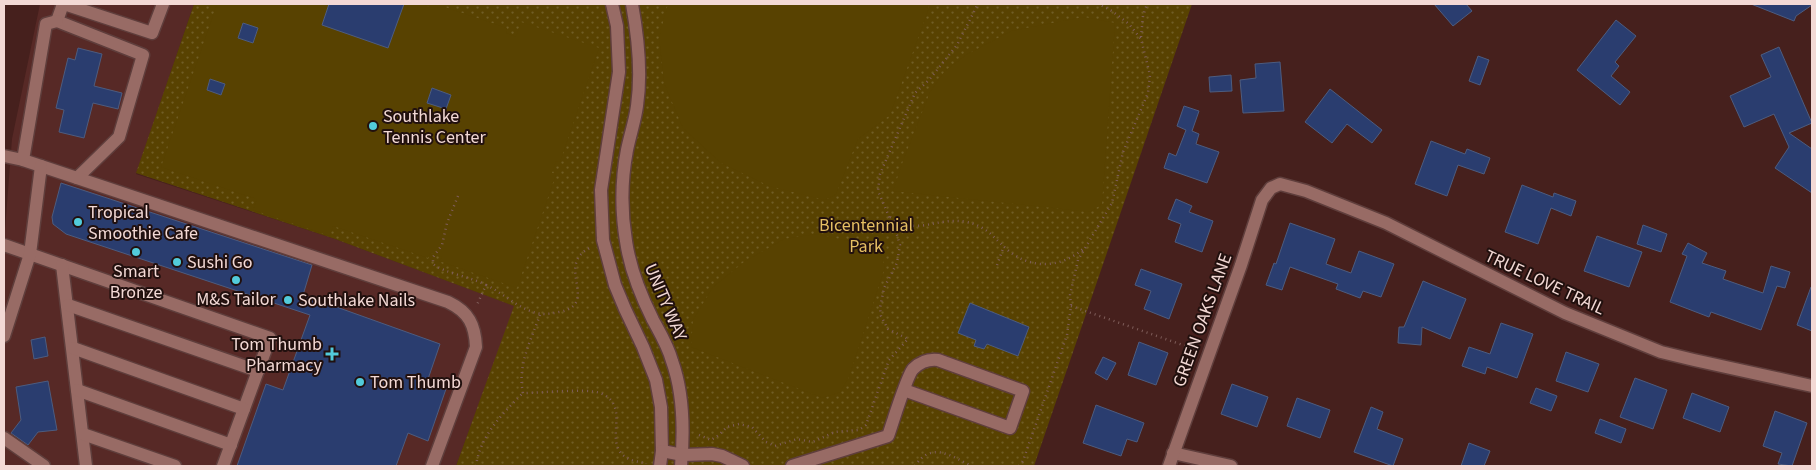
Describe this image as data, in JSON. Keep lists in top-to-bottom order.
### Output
{
  "streets": {
    "street": ["TRUE LOVE TRAIL", "UNITY WAY", "GREEN OAKS LANE"]
  },
  "crossings": [
    ["TRUE LOVE TRAIL", "GREEN OAKS LANE"]
  ],
  "parks": ["Bicentennial Park"],
  "places": {
    "other": [
      "Southlake Tennis Center",
      "Tropical Smoothie Cafe",
      "Smart Bronze",
      "Sushi Go",
      "M&S Tailor",
      "Southlake Nails",
      "Tom Thumb"
    ],
    "health": ["Tom Thumb Pharmacy"]
  }
}
